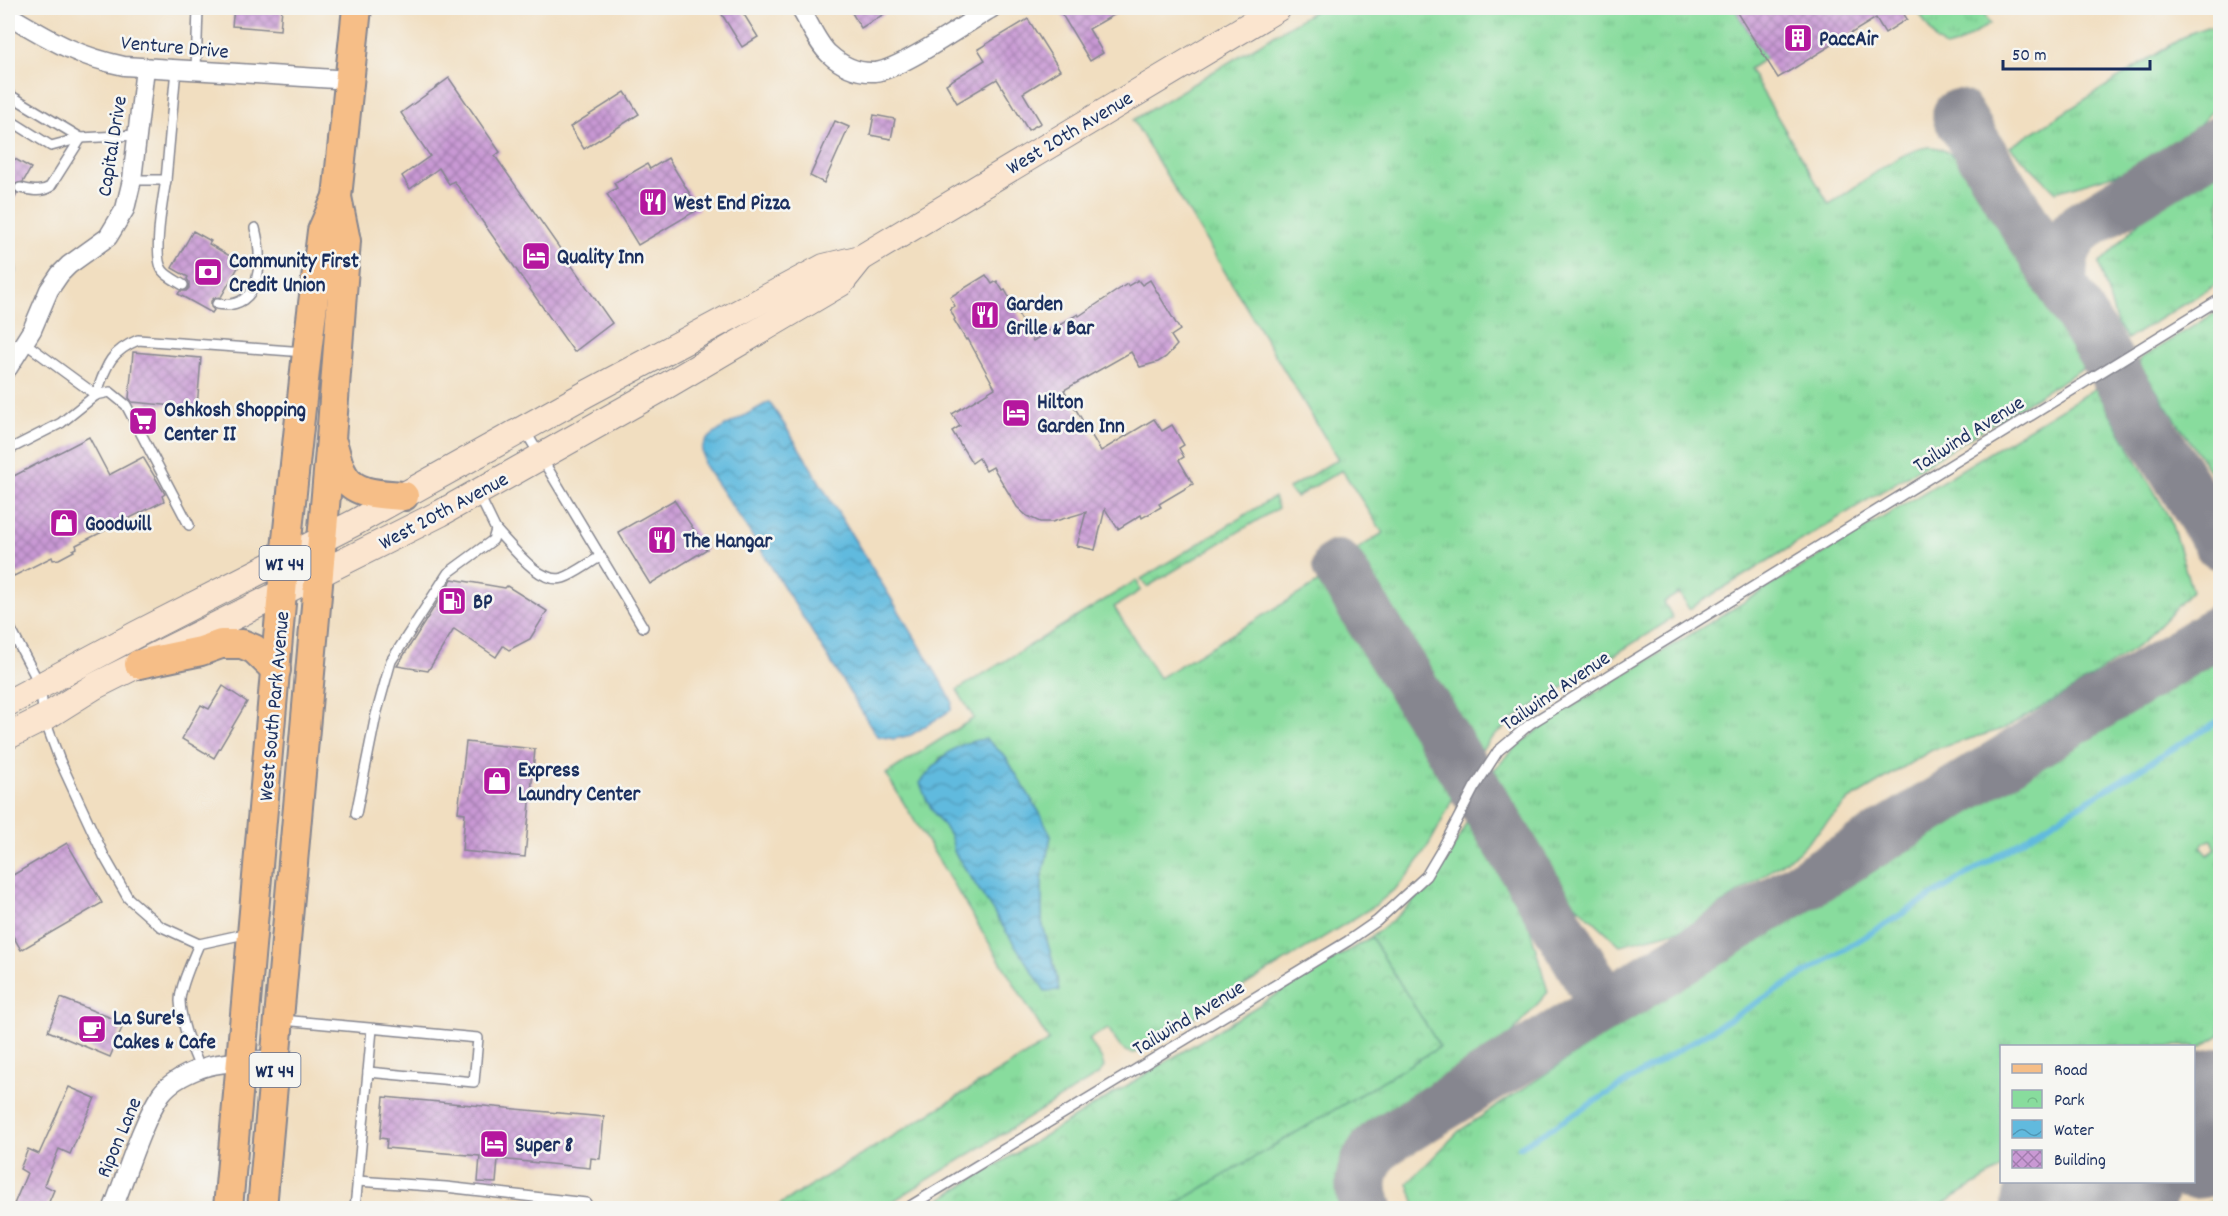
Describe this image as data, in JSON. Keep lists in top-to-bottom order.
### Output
{
  "streets": {
    "main road": ["West 20th Avenue", "WI 44", "West South Park Avenue"],
    "street": ["Venture Drive", "Capital Drive", "Ripon Lane"],
    "lane": ["Tailwind Avenue"]
  },
  "crossings": [
    ["Venture Drive", "Capital Drive"],
    ["Venture Drive", "West South Park Avenue"],
    ["West 20th Avenue", "West South Park Avenue"],
    ["WI 44", "West South Park Avenue"]
  ],
  "places": {
    "building": ["PaccAir"],
    "restaurant": ["West End Pizza", "Garden Grille & Bar", "The Hangar"],
    "hotel": ["Quality Inn", "Hilton Garden Inn", "Super 8"],
    "bank": ["Community First Credit Union"],
    "supermarket": ["Oshkosh Shopping Center II"],
    "shop": ["Goodwill", "Express Laundry Center"],
    "fuel station": ["BP"],
    "cafe": ["La Sure's Cakes & Cafe"]
  },
  "legend": [
    "Road",
    "Park",
    "Water",
    "Building"
  ],
  "scale_bar": "50 m"
}
